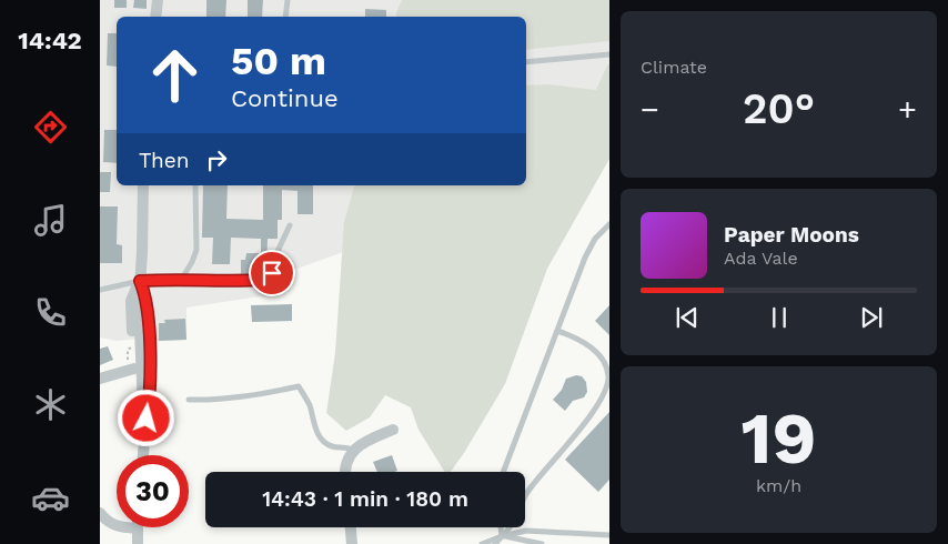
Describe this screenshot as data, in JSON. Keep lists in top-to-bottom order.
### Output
{
  "page": {
    "tabs": "14:42",
    "tile": [
      "Climate",
      ["19", "km/h"]
    ],
    "turn": ["50 m", "Continue"],
    "heat": ["−", "20°", "+"],
    "then": "Then",
    "song": ["Paper Moons", "Ada Vale"],
    "limit": "30",
    "trip": "14:43 · 1 min · 180 m"
  }
}
